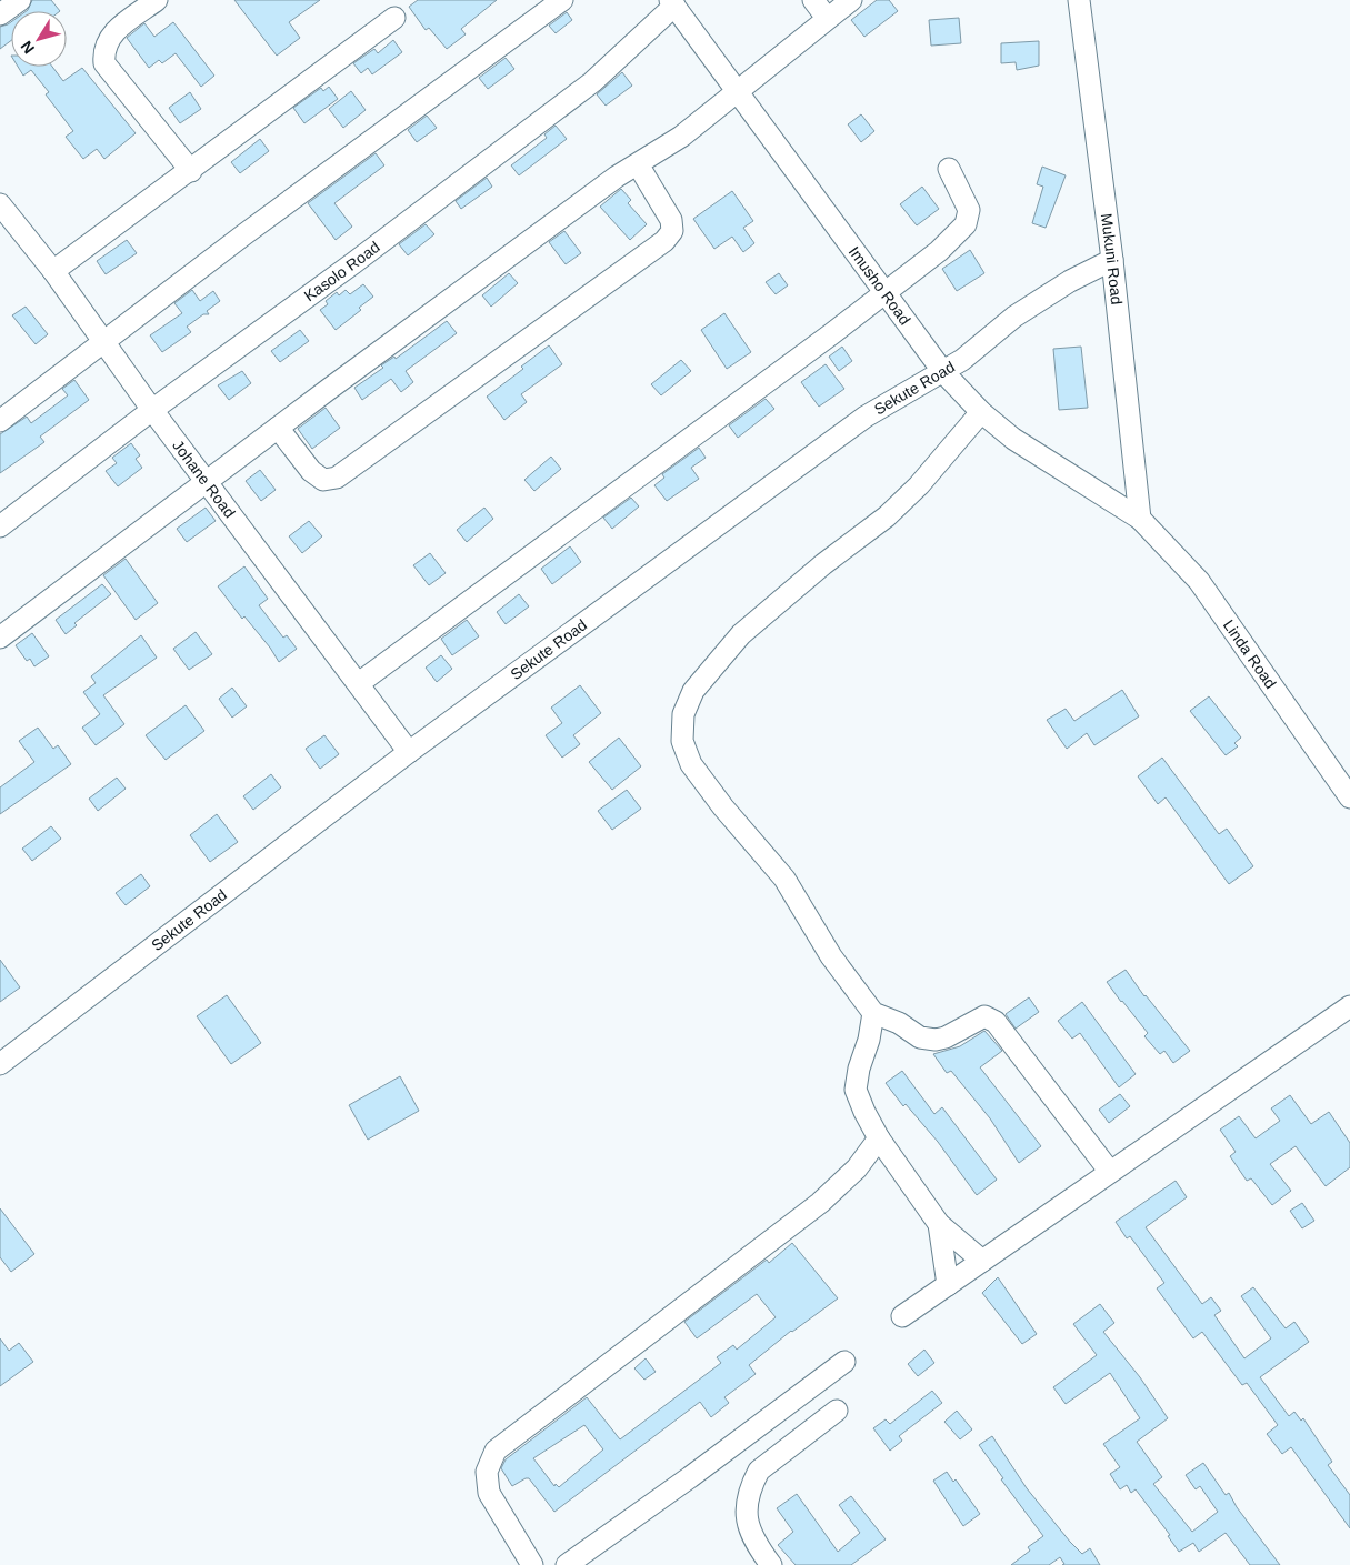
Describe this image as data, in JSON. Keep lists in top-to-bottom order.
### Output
{
  "streets": {
    "street": [
      "Mukuni Road",
      "Kasolo Road",
      "Imusho Road",
      "Sekute Road",
      "Johane Road",
      "Linda Road"
    ]
  },
  "crossings": [
    ["Mukuni Road", "Imusho Road"],
    ["Mukuni Road", "Sekute Road"],
    ["Mukuni Road", "Linda Road"],
    ["Kasolo Road", "Imusho Road"],
    ["Kasolo Road", "Johane Road"],
    ["Imusho Road", "Sekute Road"],
    ["Imusho Road", "Linda Road"],
    ["Sekute Road", "Johane Road"]
  ],
  "north": "bottom left"
}
